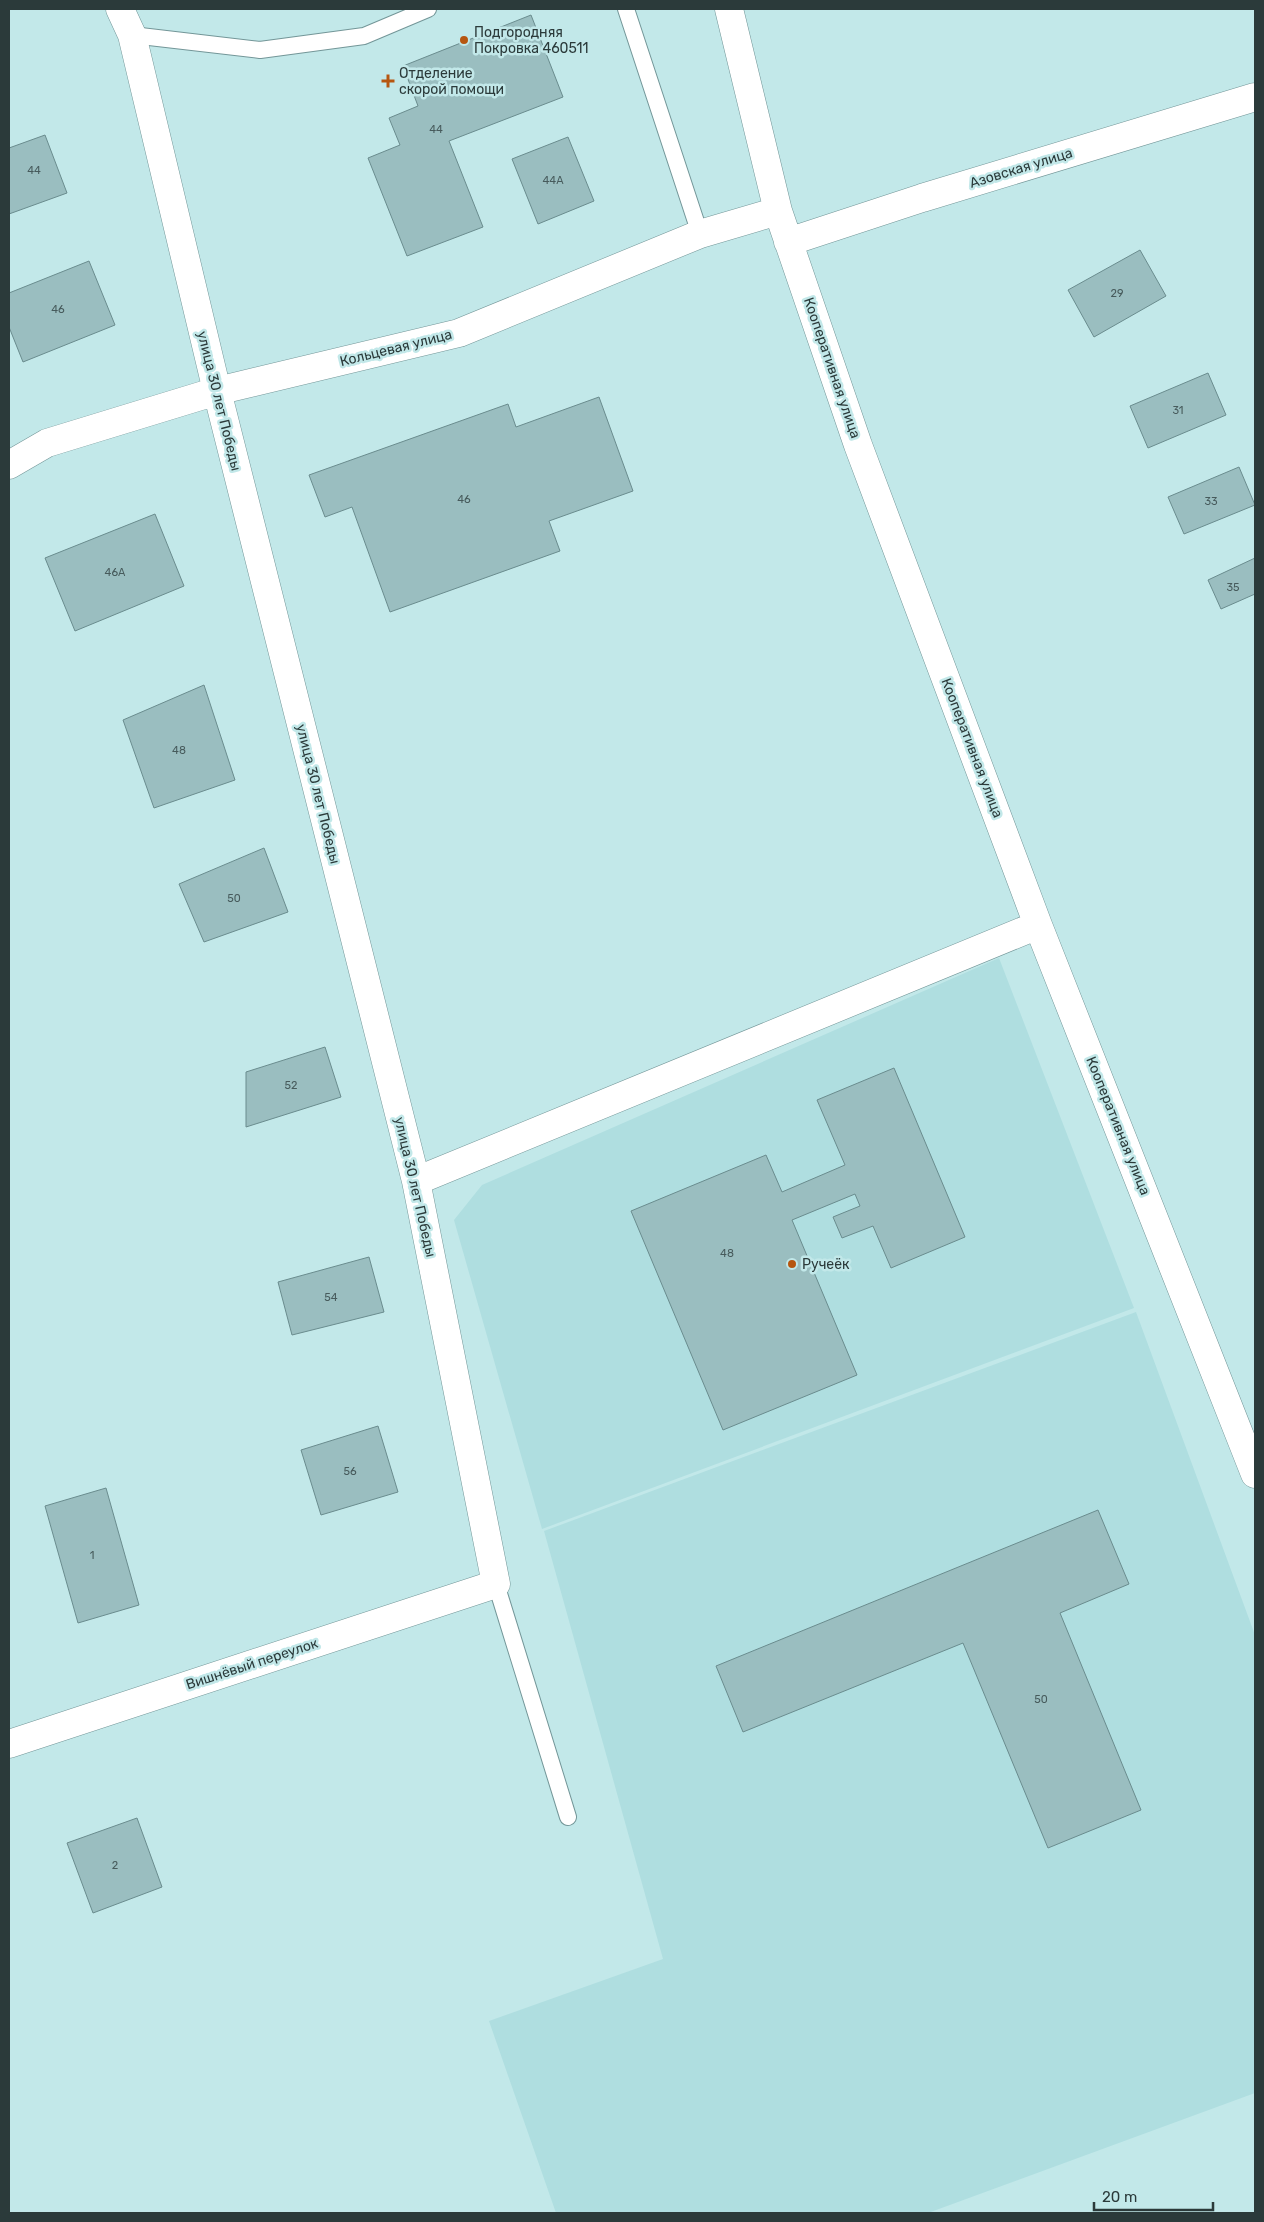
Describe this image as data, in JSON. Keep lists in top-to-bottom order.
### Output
{
  "streets": {
    "street": [
      "Азовская улица",
      "Кольцевая улица",
      "Кооперативная улица",
      "улица 30 лет Победы",
      "Вишнёвый переулок"
    ]
  },
  "crossings": [
    ["Азовская улица", "Кооперативная улица"],
    ["Кольцевая улица", "Кооперативная улица"],
    ["Кольцевая улица", "улица 30 лет Победы"],
    ["улица 30 лет Победы", "Вишнёвый переулок"]
  ],
  "places": {
    "other": ["Подгородняя Покровка 460511", "Ручеёк"],
    "health": ["Отделение скорой помощи"]
  },
  "house_numbers": [
    "44",
    "44",
    "44А",
    "29",
    "46",
    "31",
    "46",
    "33",
    "46А",
    "35",
    "48",
    "50",
    "52",
    "48",
    "54",
    "56",
    "1",
    "50",
    "2"
  ],
  "scale_bar": "20 m"
}
